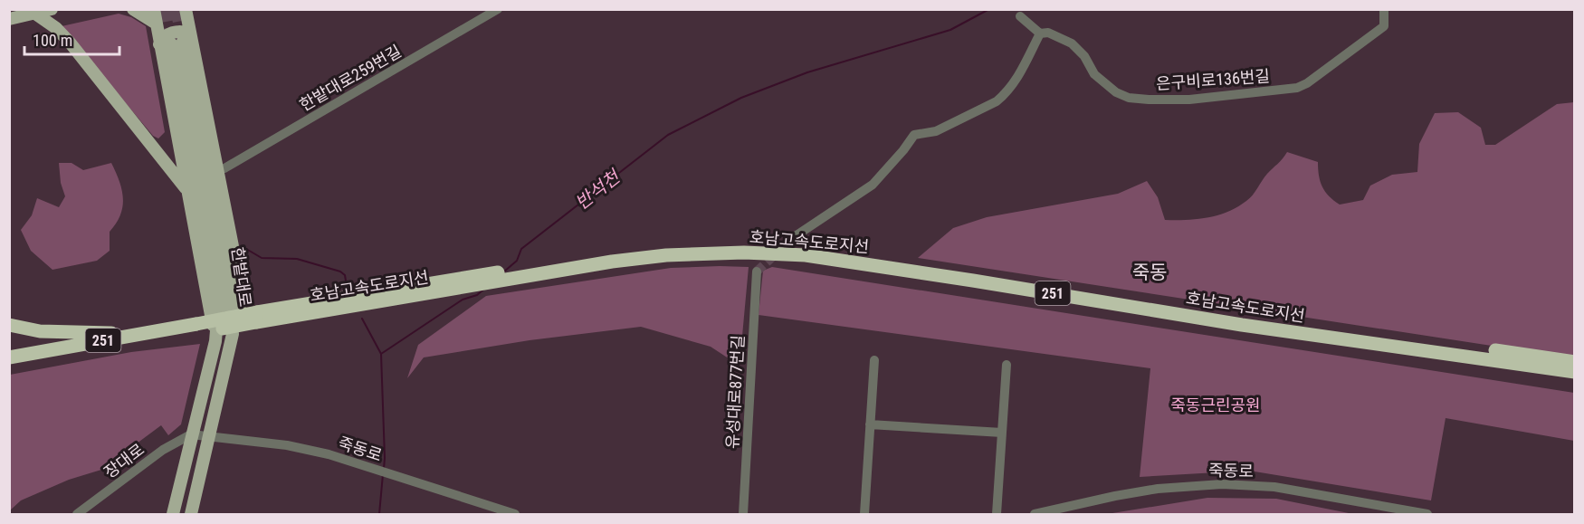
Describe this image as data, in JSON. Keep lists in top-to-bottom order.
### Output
{
  "streets": {
    "highway": ["호남고속도로지선", "251"],
    "main road": ["한밭대로"],
    "street": [
      "한밭대로259번길",
      "은구비로136번길",
      "유성대로877번길",
      "죽동로",
      "장대로"
    ]
  },
  "crossings": [
    ["한밭대로", "죽동로"],
    ["한밭대로", "장대로"],
    ["죽동로", "장대로"]
  ],
  "districts": ["죽동"],
  "water": ["반석천"],
  "parks": ["죽동근린공원"],
  "scale_bar": "100 m"
}
